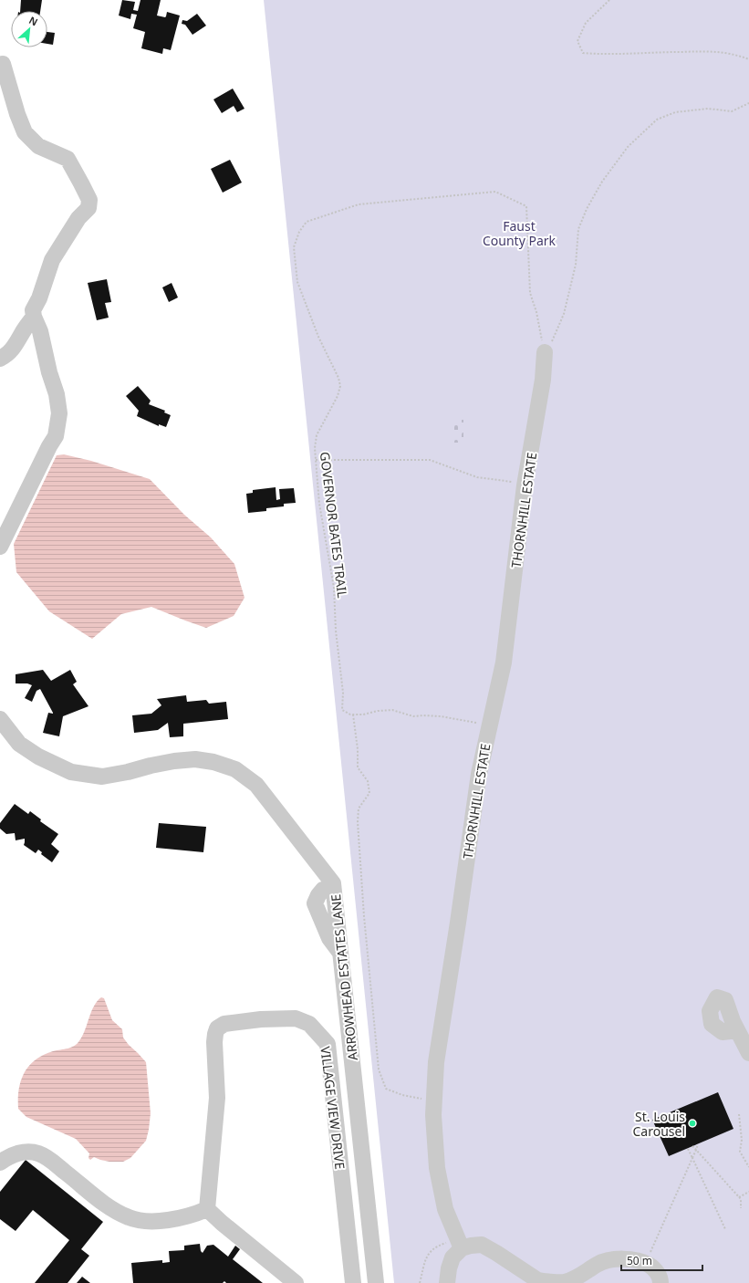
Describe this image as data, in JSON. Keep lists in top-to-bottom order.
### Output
{
  "streets": {
    "street": ["THORNHILL ESTATE", "ARROWHEAD ESTATES LANE", "VILLAGE VIEW DRIVE"],
    "path": ["GOVERNOR BATES TRAIL"]
  },
  "crossings": [
    ["THORNHILL ESTATE", "GOVERNOR BATES TRAIL"]
  ],
  "parks": ["Faust County Park"],
  "places": ["St. Louis Carousel"],
  "scale_bar": "50 m",
  "north": "top right"
}
